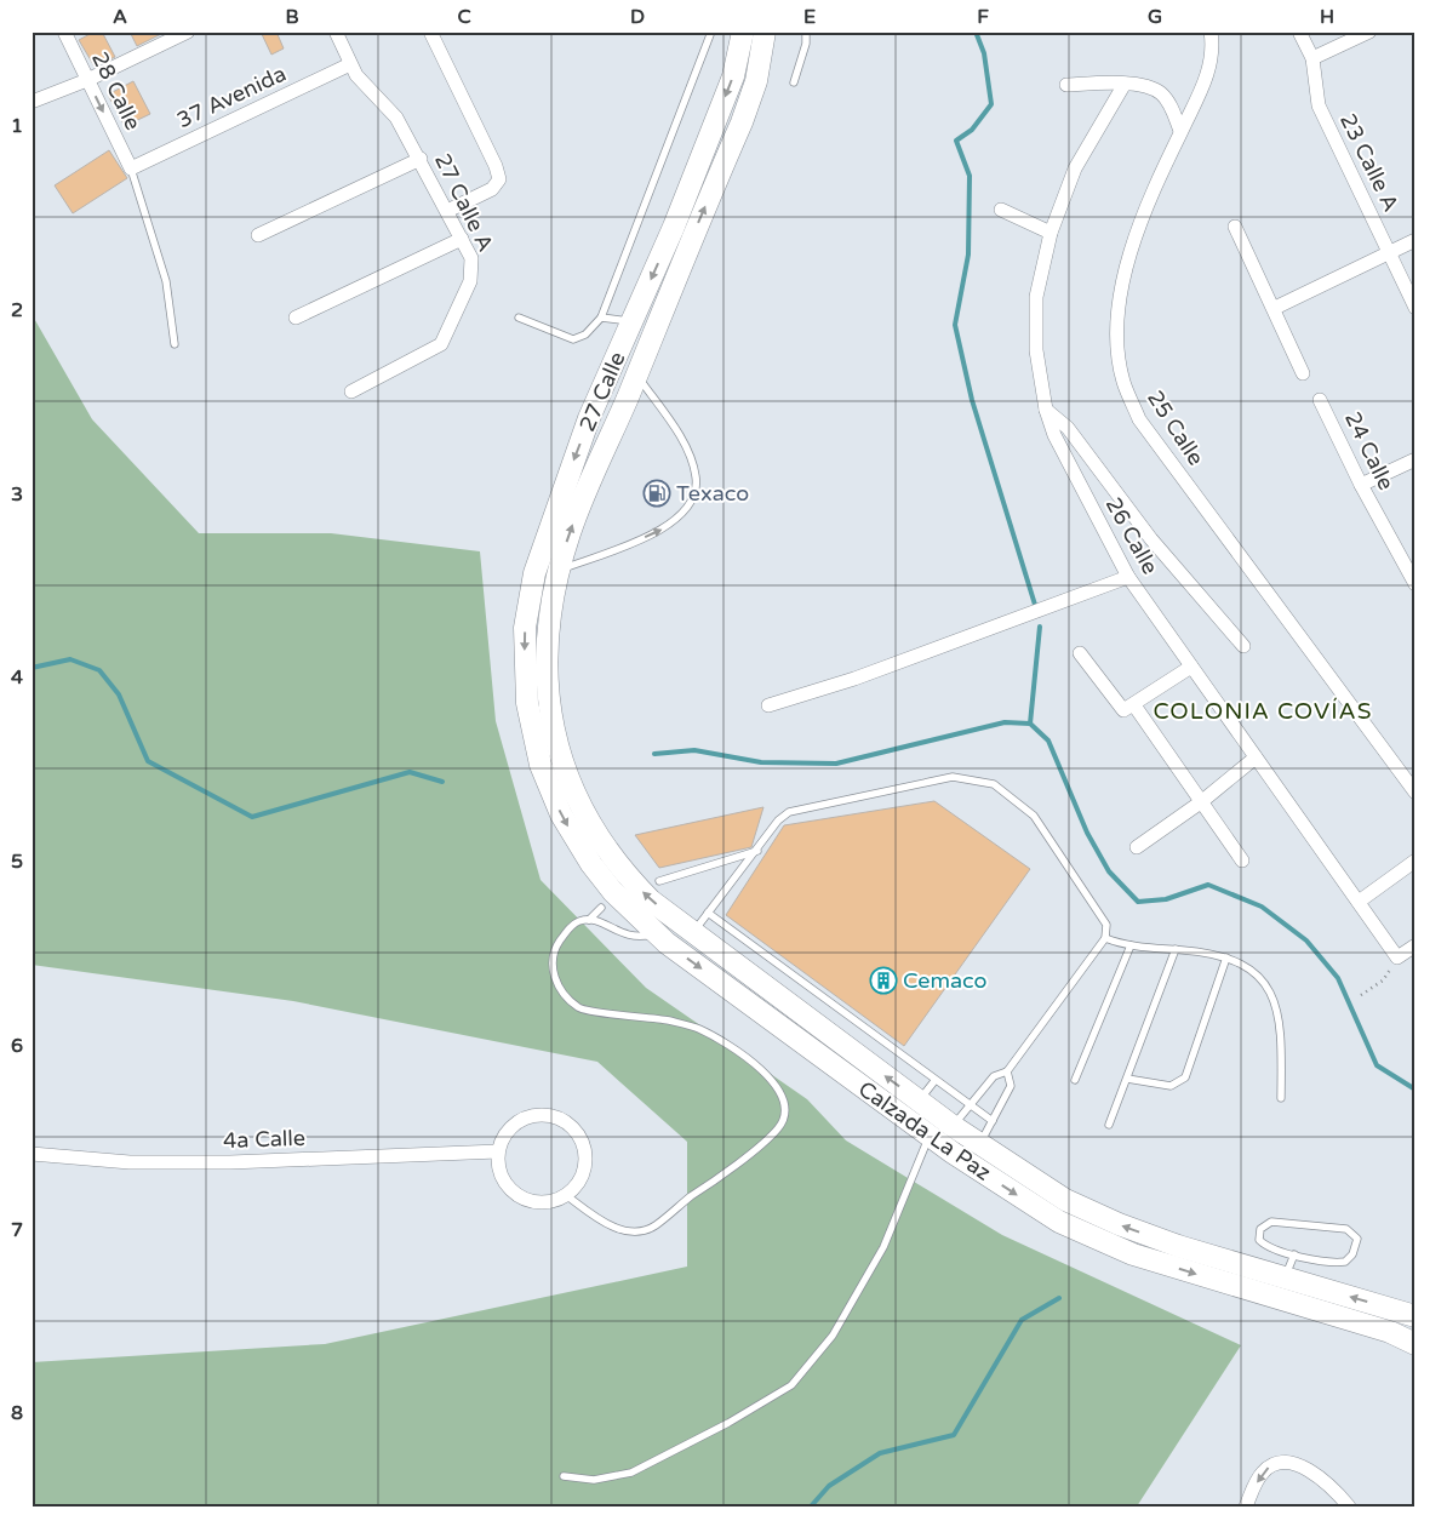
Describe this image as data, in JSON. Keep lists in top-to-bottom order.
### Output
{
  "streets": {
    "main road": ["27 Calle", "Calzada La Paz"],
    "street": [
      "28 Calle",
      "37 Avenida",
      "23 Calle A",
      "27 Calle A",
      "25 Calle",
      "24 Calle",
      "26 Calle",
      "4a Calle"
    ]
  },
  "crossings": [
    ["28 Calle", "37 Avenida"],
    ["37 Avenida", "27 Calle A"],
    ["27 Calle", "Calzada La Paz"]
  ],
  "one_way": ["28 Calle"],
  "districts": ["COLONIA COVÍAS"],
  "places": {
    "fuel station": ["Texaco"],
    "building": ["Cemaco"]
  },
  "grid": {
    "columns": [
      "A",
      "B",
      "C",
      "D",
      "E",
      "F",
      "G",
      "H"
    ],
    "rows": [
      "1",
      "2",
      "3",
      "4",
      "5",
      "6",
      "7",
      "8"
    ]
  }
}
